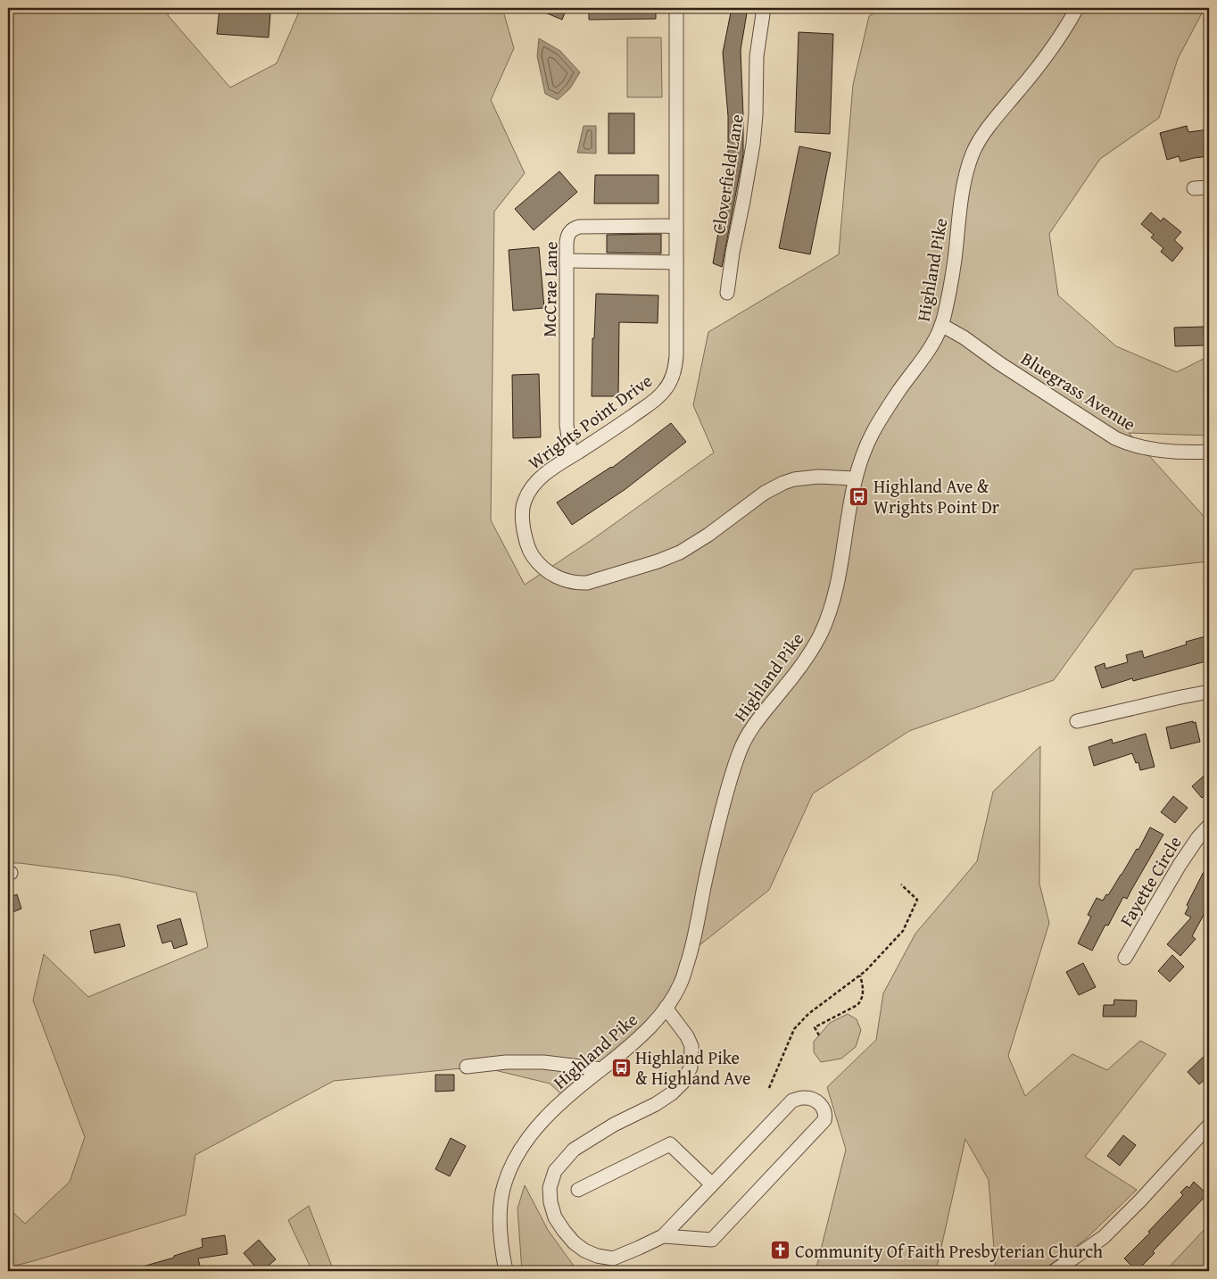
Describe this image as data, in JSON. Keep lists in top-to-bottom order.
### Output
{
  "streets": {
    "street": [
      "Cloverfield Lane",
      "Highland Pike",
      "McCrae Lane",
      "Bluegrass Avenue",
      "Wrights Point Drive",
      "Fayette Circle"
    ]
  },
  "crossings": [
    ["Highland Pike", "Bluegrass Avenue"],
    ["Highland Pike", "Wrights Point Drive"],
    ["McCrae Lane", "Wrights Point Drive"]
  ],
  "places": {
    "bus stop": ["Highland Ave & Wrights Point Dr", "Highland Pike & Highland Ave"],
    "church": ["Community Of Faith Presbyterian Church"]
  }
}
